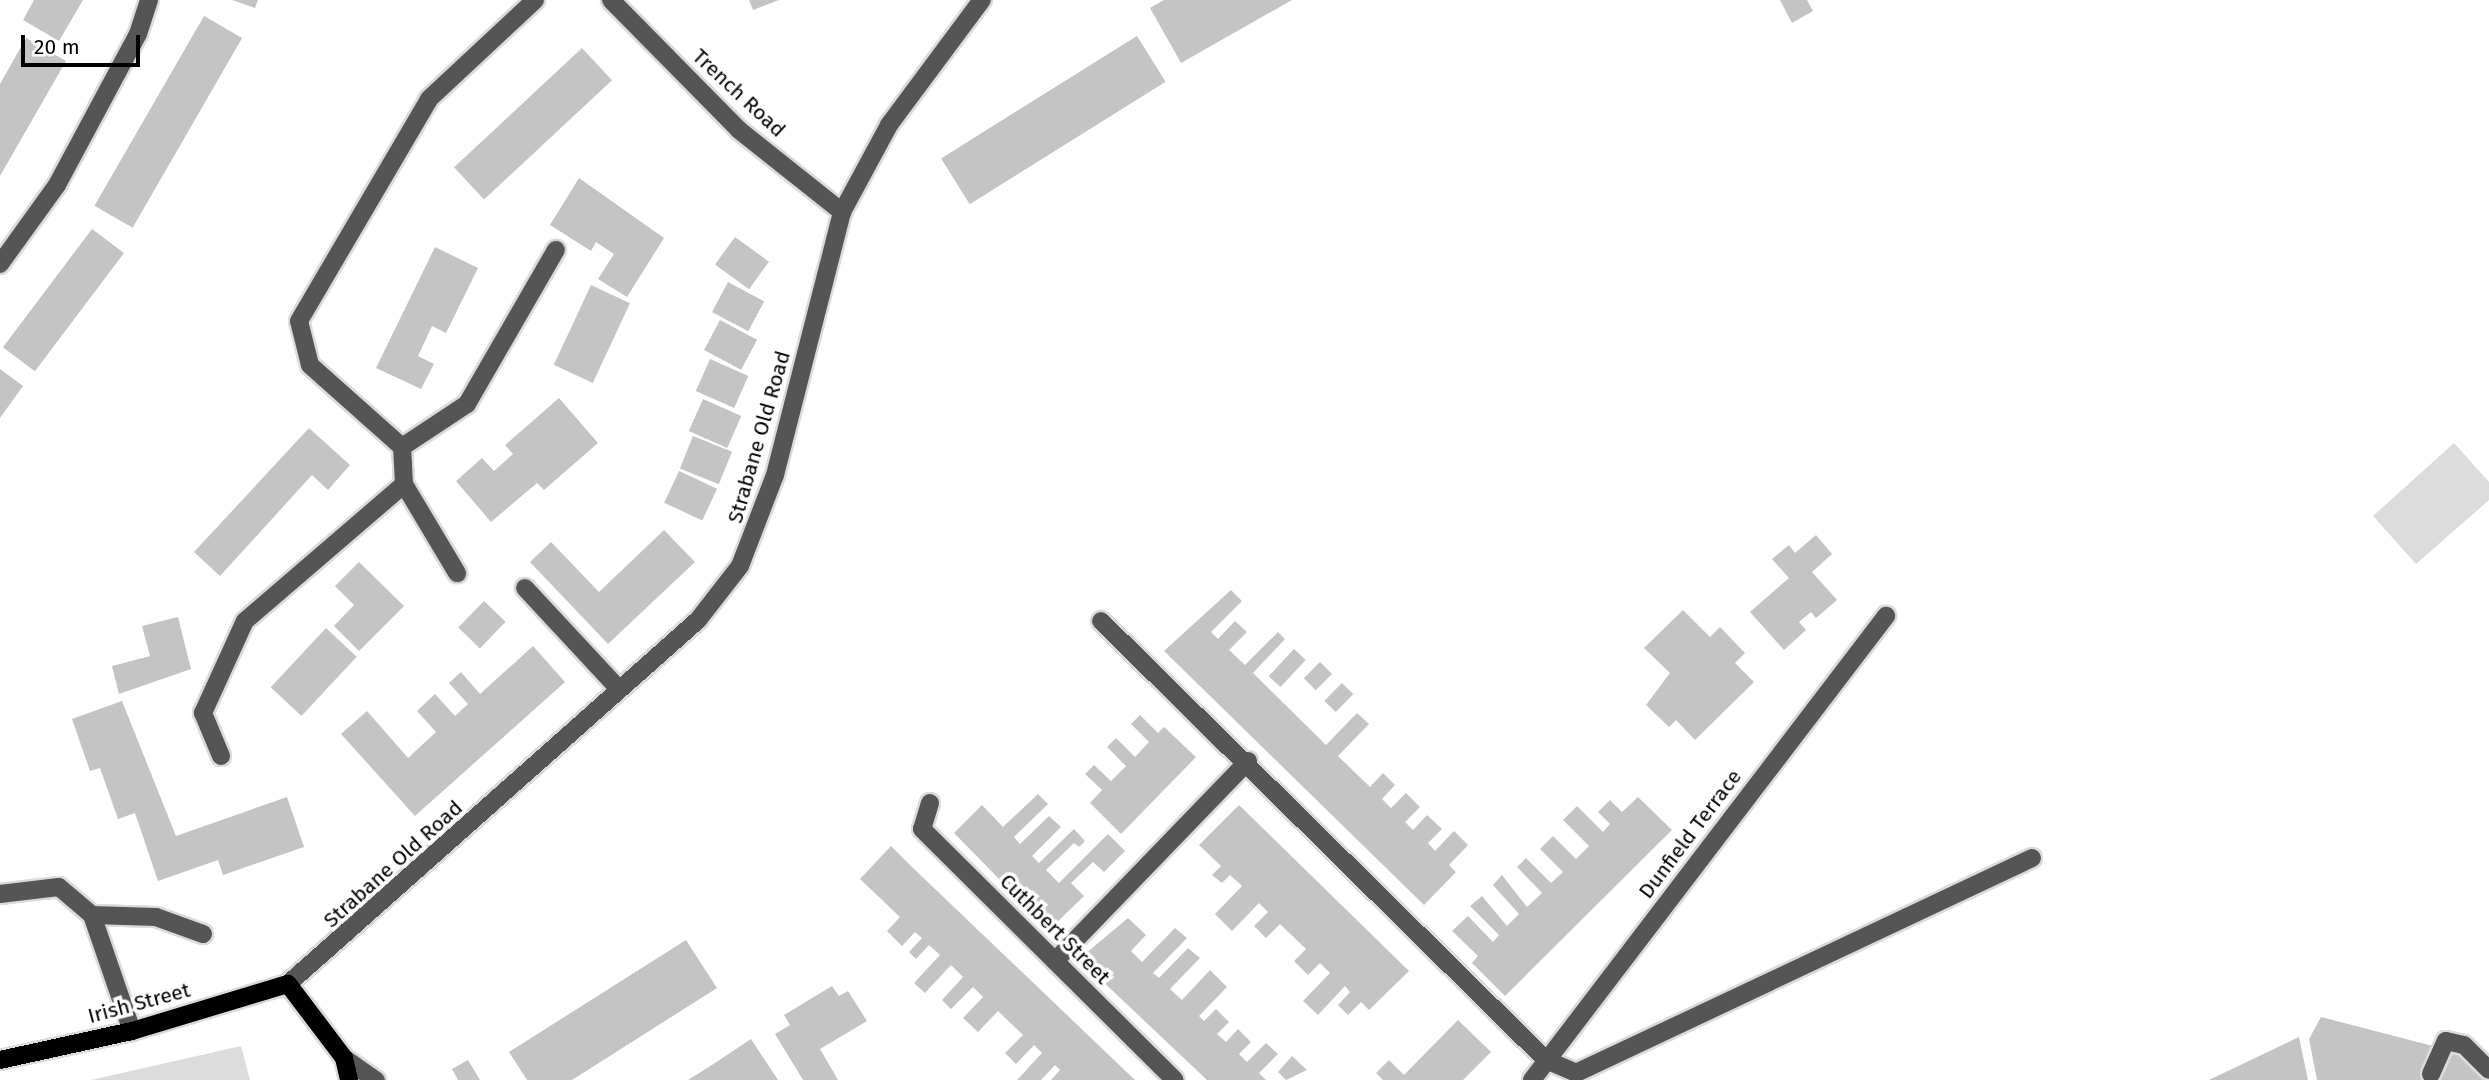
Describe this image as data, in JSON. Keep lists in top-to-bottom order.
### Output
{
  "streets": {
    "main road": ["Irish Street"],
    "street": [
      "Trench Road",
      "Strabane Old Road",
      "Dunfield Terrace",
      "Cuthbert Street"
    ]
  },
  "crossings": [
    ["Trench Road", "Strabane Old Road"],
    ["Strabane Old Road", "Irish Street"]
  ],
  "scale_bar": "20 m"
}
